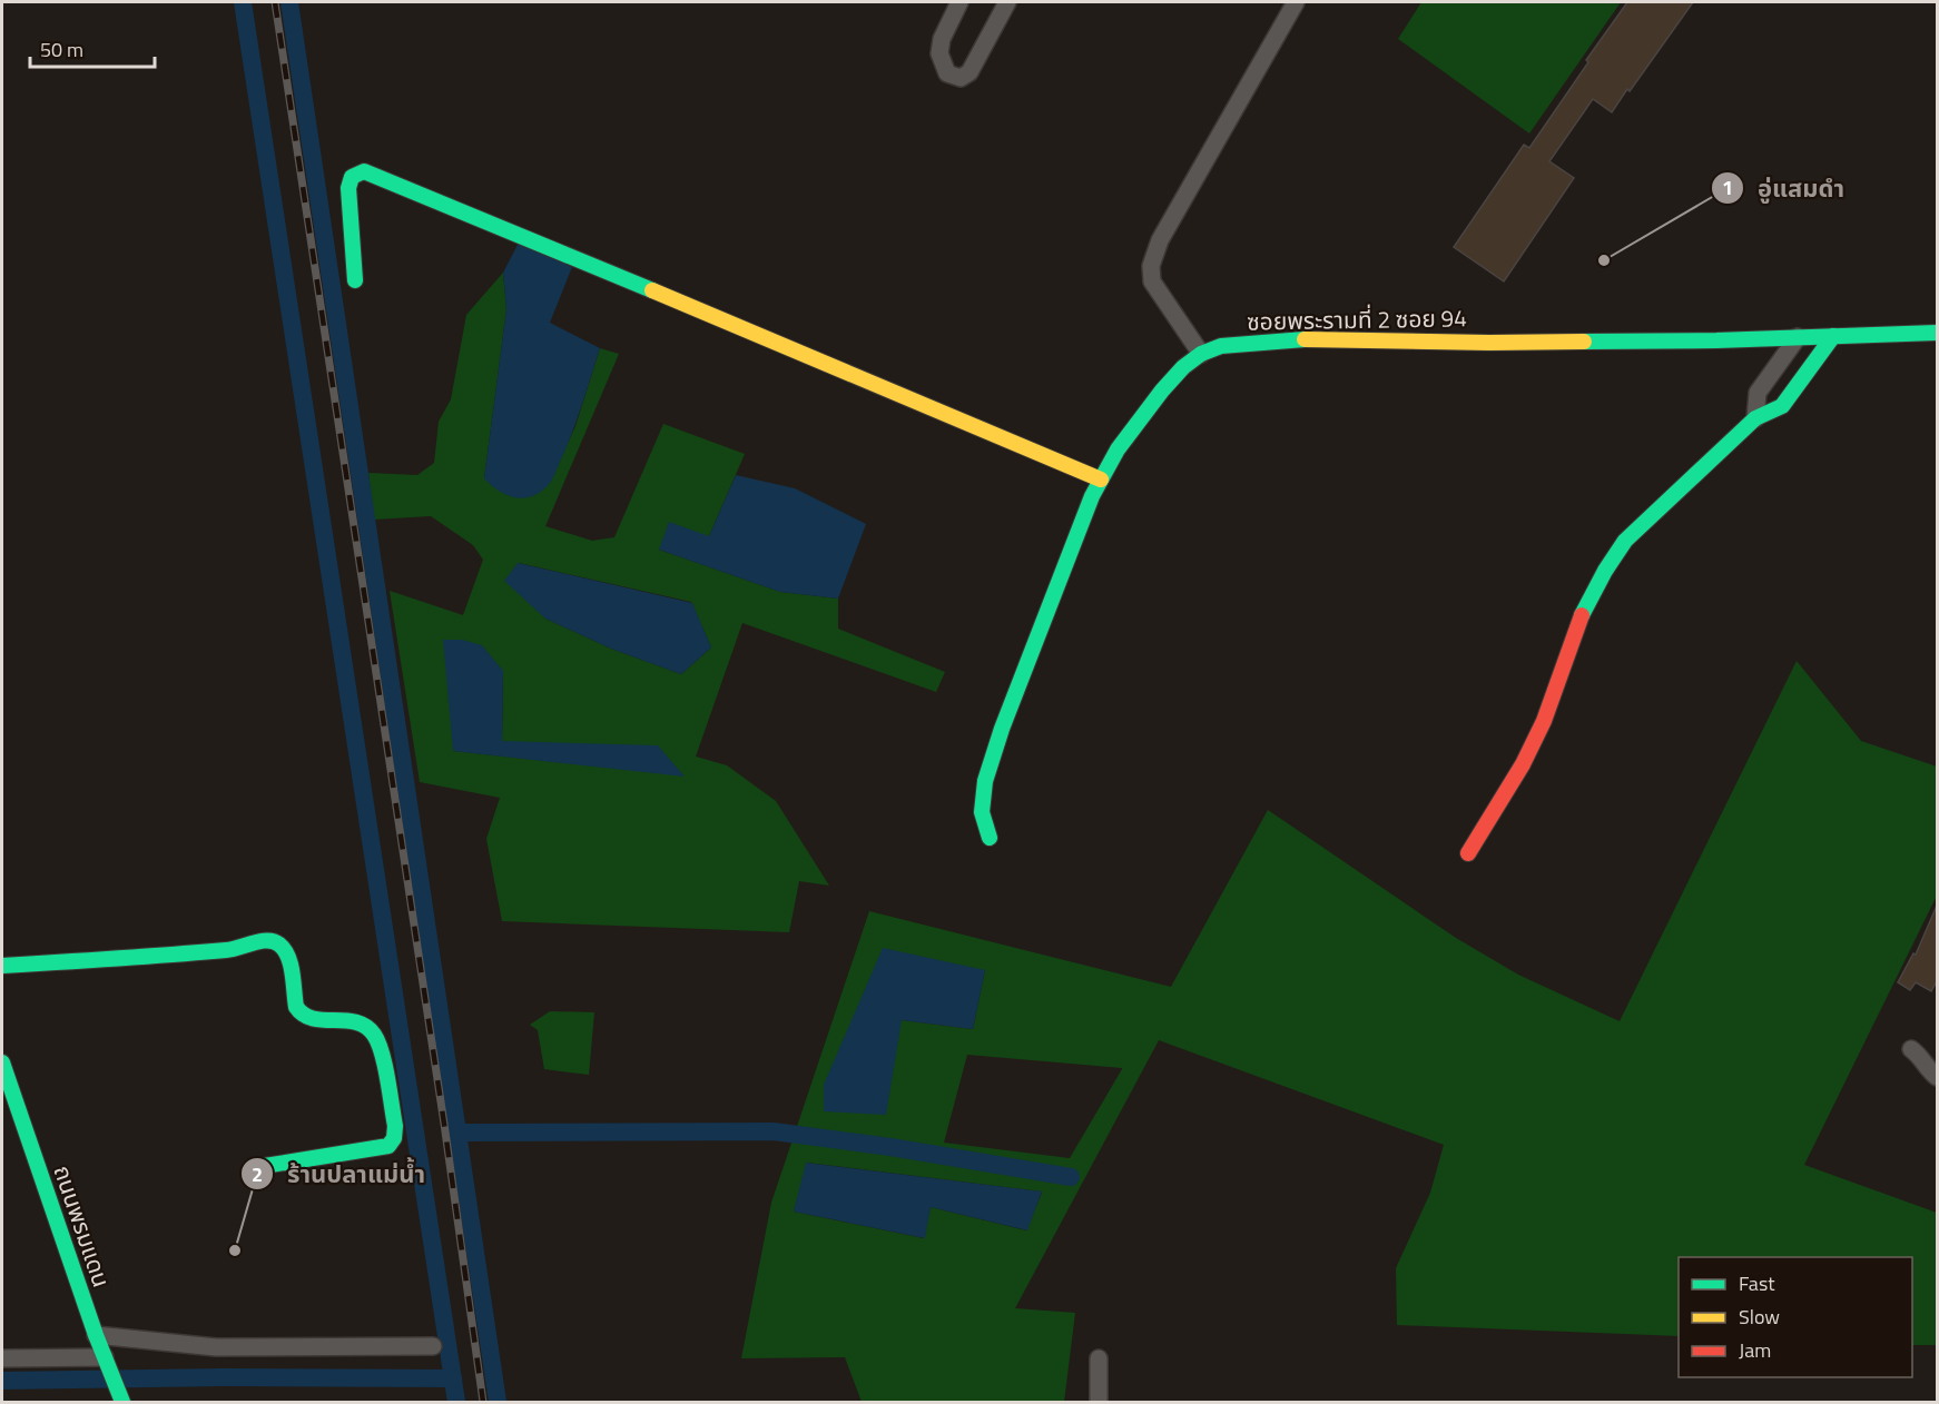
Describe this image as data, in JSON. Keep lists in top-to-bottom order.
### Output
{
  "streets": {
    "street": ["ซอยพระรามที่ 2 ซอย 94", "ถนนพรมแดน"]
  },
  "places": ["อู่แสมดำ", "ร้านปลาแม่น้ำ"],
  "legend": ["Fast", "Slow", "Jam"],
  "scale_bar": "50 m"
}
